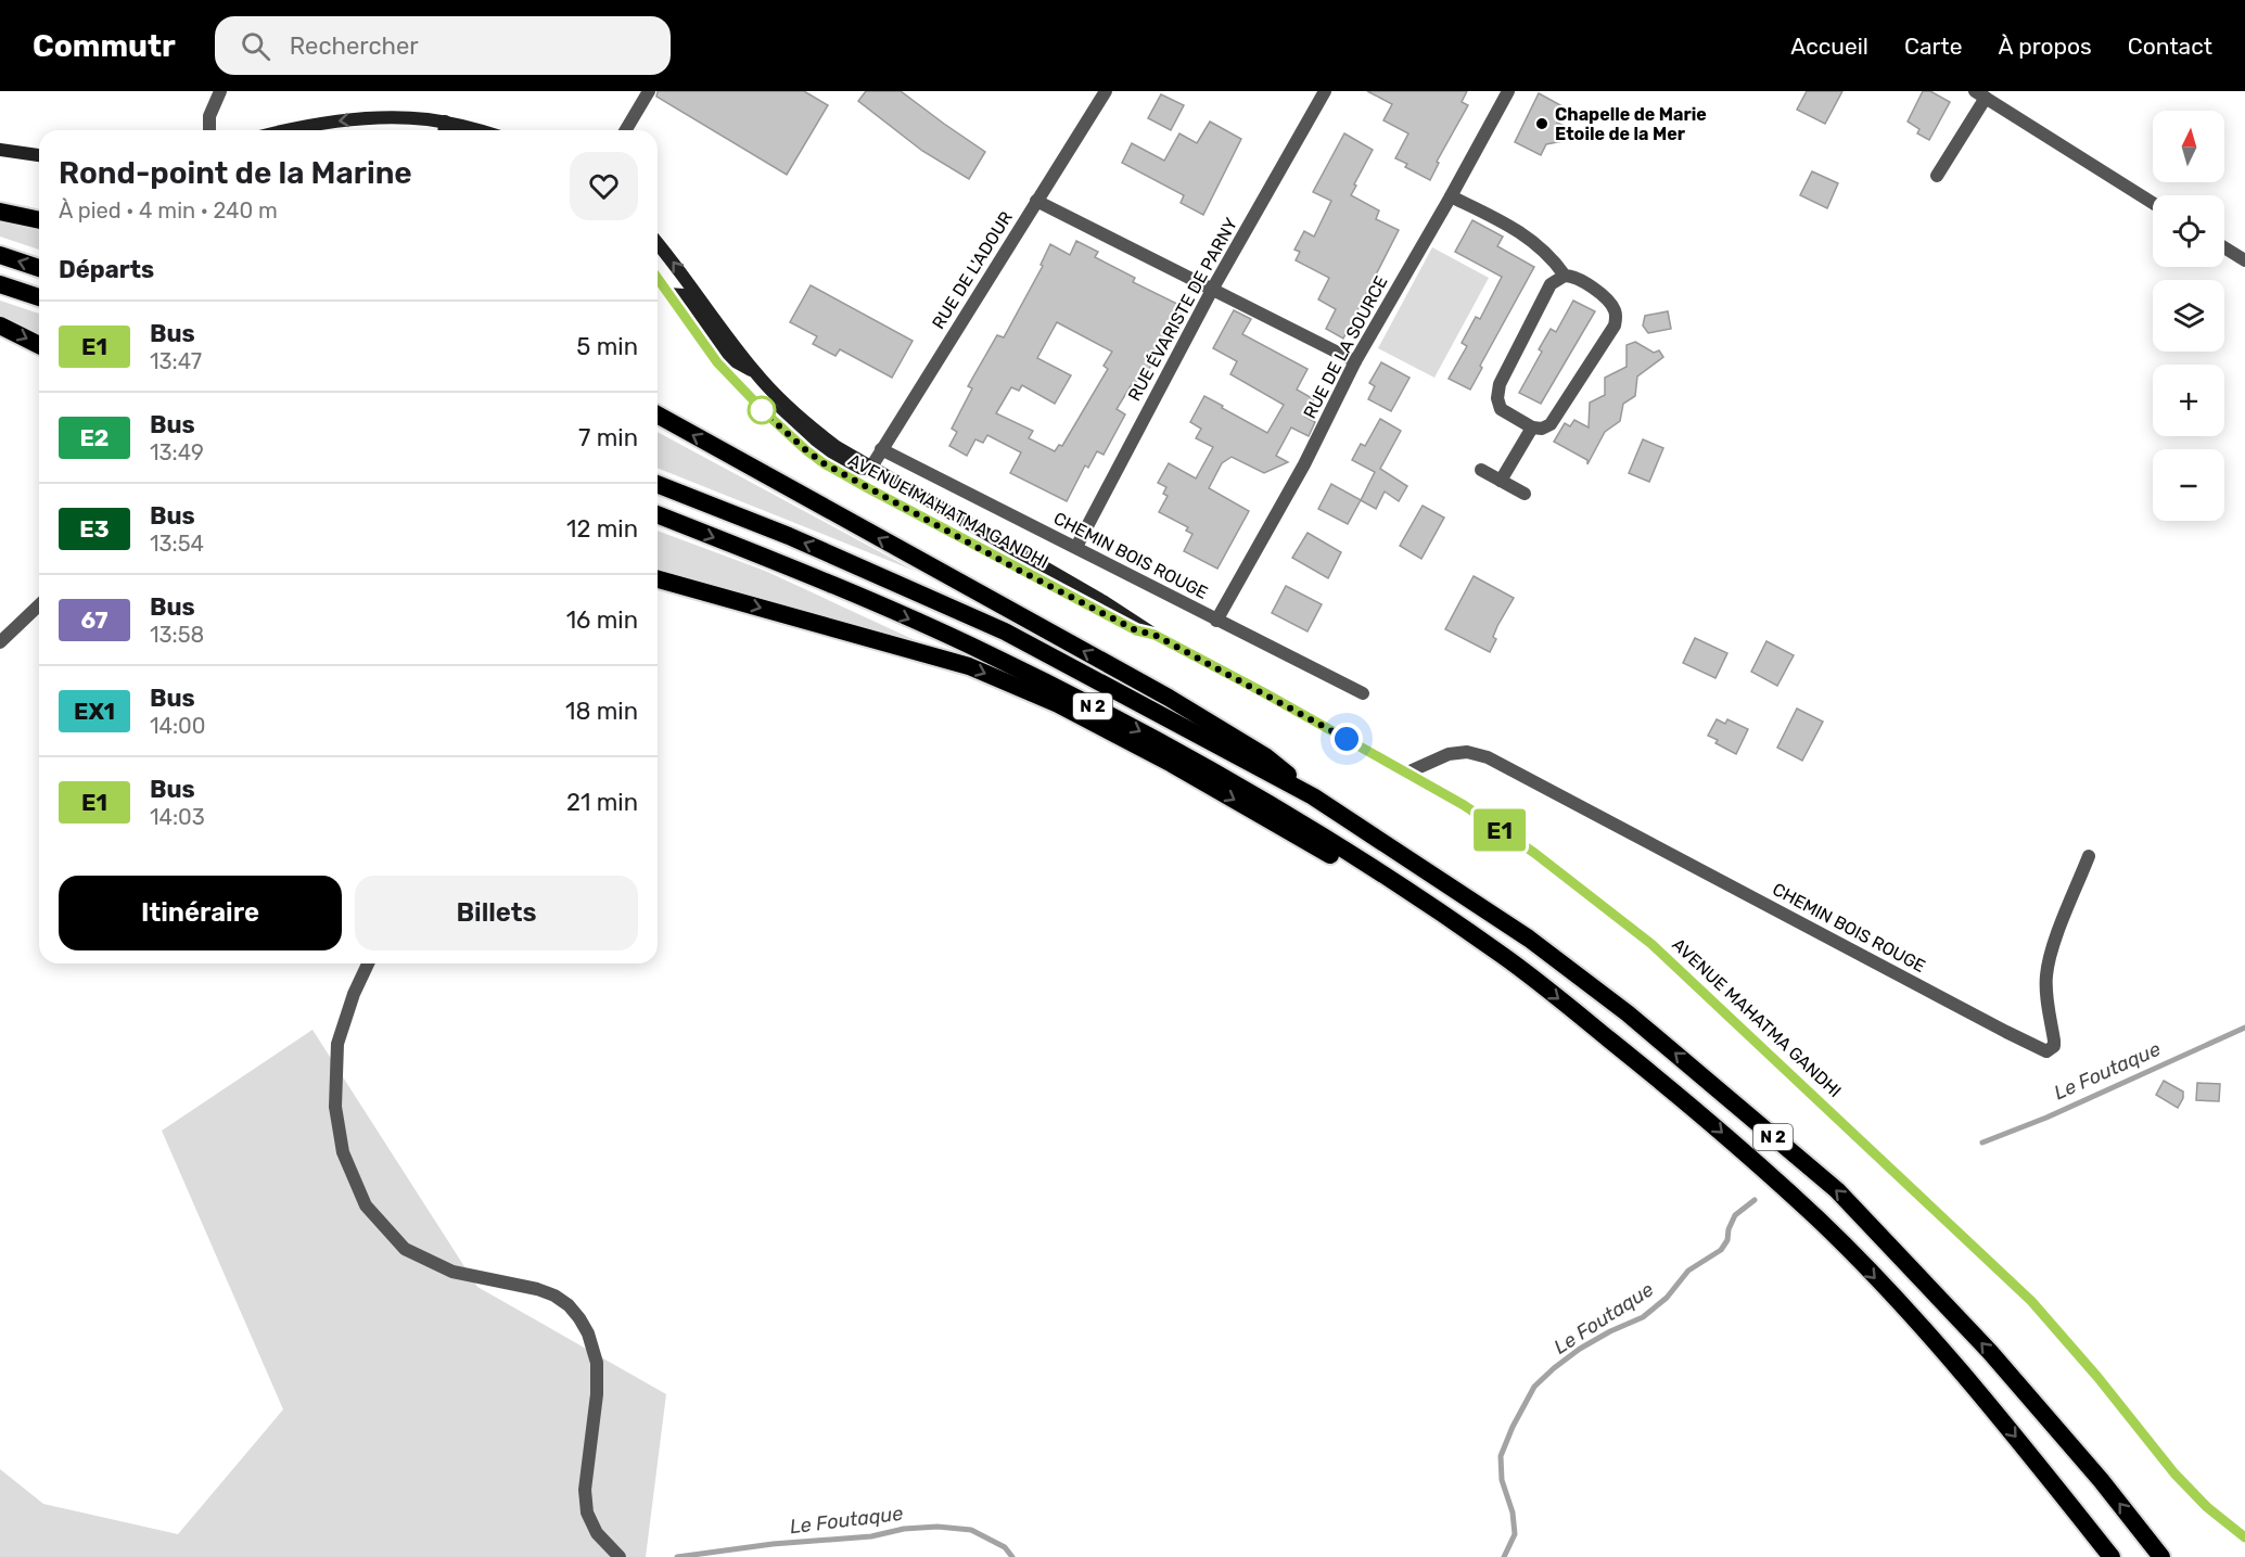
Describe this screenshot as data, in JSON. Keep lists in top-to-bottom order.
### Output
{
  "streets": {
    "highway": ["N 2"],
    "main road": ["AVENUE MAHATMA GANDHI"],
    "street": [
      "RUE DE L'ADOUR",
      "RUE ÉVARISTE DE PARNY",
      "RUE DE LA SOURCE",
      "CHEMIN BOIS ROUGE"
    ]
  },
  "crossings": [
    ["RUE DE L'ADOUR", "AVENUE MAHATMA GANDHI"],
    ["RUE DE L'ADOUR", "CHEMIN BOIS ROUGE"],
    ["RUE ÉVARISTE DE PARNY", "CHEMIN BOIS ROUGE"],
    ["RUE DE LA SOURCE", "CHEMIN BOIS ROUGE"],
    ["AVENUE MAHATMA GANDHI", "CHEMIN BOIS ROUGE"]
  ],
  "water": ["Le Foutaque"],
  "places": ["Chapelle de Marie Etoile de la Mer"],
  "lines": ["bus line E1"],
  "north": "top",
  "page": {
    "header": "Commutr",
    "search": "Rechercher",
    "nav": [
      "Accueil",
      "Carte",
      "À propos",
      "Contact"
    ],
    "on_map": "E1",
    "map_buttons": ["+", "−"],
    "heading": [
      ["Rond-point de la Marine", "À pied · 4 min · 240 m"],
      "Départs"
    ],
    "list": [
      {
        "mark": "E1",
        "name": "Bus",
        "note": "13:47",
        "value": "5 min"
      },
      {
        "mark": "E2",
        "name": "Bus",
        "note": "13:49",
        "value": "7 min"
      },
      {
        "mark": "E3",
        "name": "Bus",
        "note": "13:54",
        "value": "12 min"
      },
      {
        "mark": "67",
        "name": "Bus",
        "note": "13:58",
        "value": "16 min"
      },
      {
        "mark": "EX1",
        "name": "Bus",
        "note": "14:00",
        "value": "18 min"
      },
      {
        "mark": "E1",
        "name": "Bus",
        "note": "14:03",
        "value": "21 min"
      }
    ],
    "buttons": ["Itinéraire", "Billets"]
  }
}
